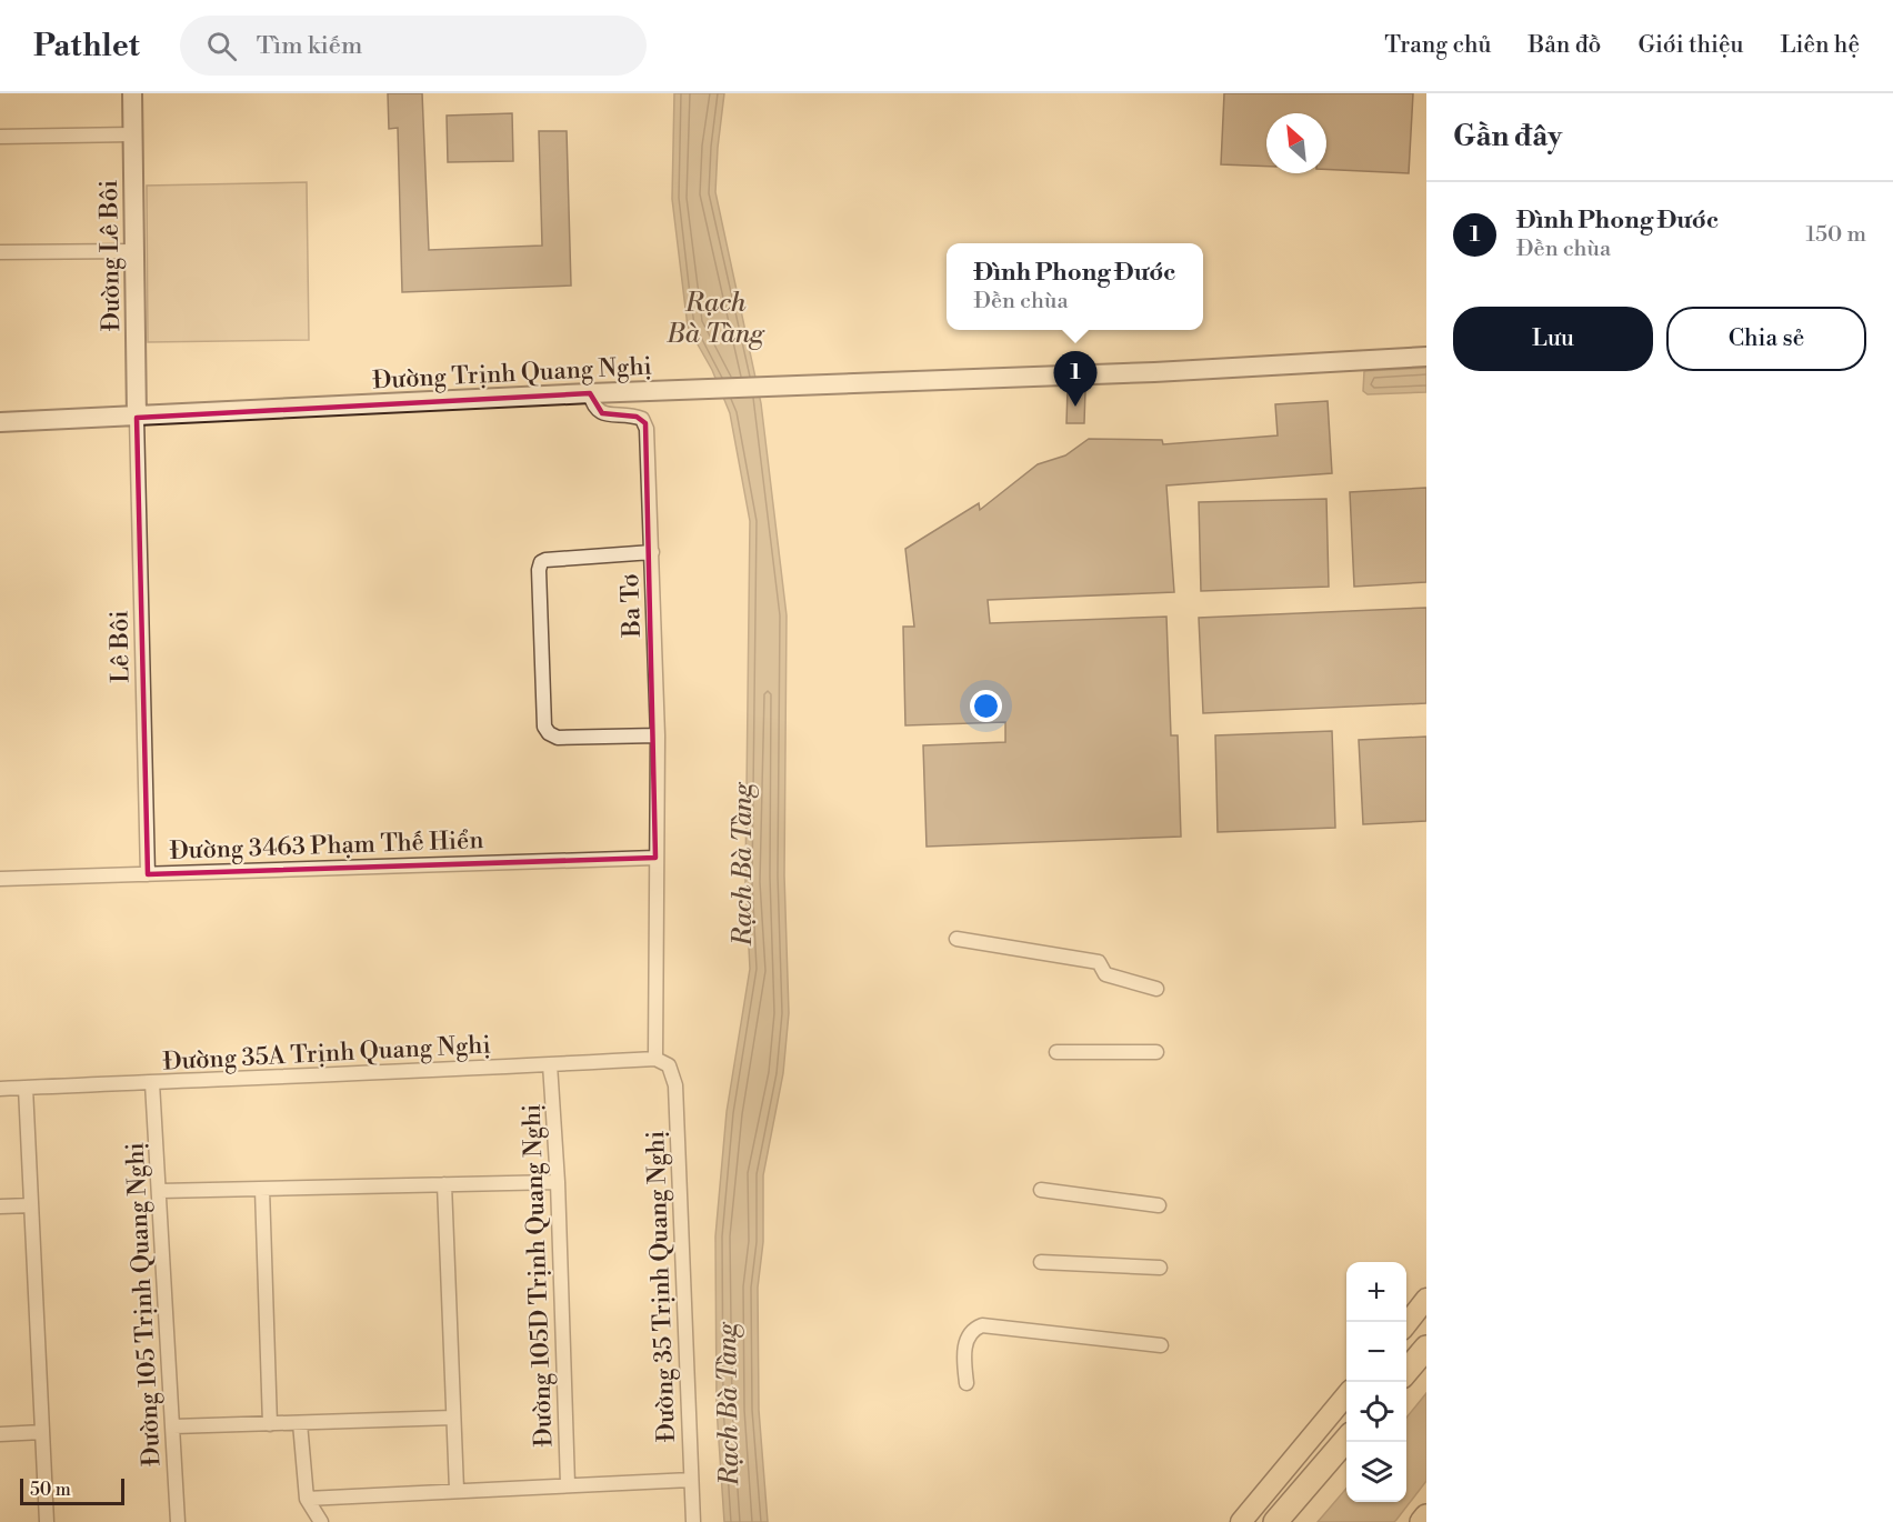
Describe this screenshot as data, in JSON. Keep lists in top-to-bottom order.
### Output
{
  "streets": {
    "main road": ["Đường Lê Bôi", "Đường Trịnh Quang Nghị"],
    "street": [
      "Ba Tơ",
      "Lê Bôi",
      "Đường 3463 Phạm Thế Hiển",
      "Đường 35A Trịnh Quang Nghị",
      "Đường 105D Trịnh Quang Nghị",
      "Đường 35 Trịnh Quang Nghị",
      "Đường 105 Trịnh Quang Nghị"
    ]
  },
  "crossings": [
    ["Đường Lê Bôi", "Đường Trịnh Quang Nghị"],
    ["Đường Lê Bôi", "Lê Bôi"],
    ["Đường Trịnh Quang Nghị", "Ba Tơ"],
    ["Đường Trịnh Quang Nghị", "Lê Bôi"],
    ["Ba Tơ", "Đường 3463 Phạm Thế Hiển"],
    ["Ba Tơ", "Đường 35A Trịnh Quang Nghị"],
    ["Ba Tơ", "Đường 35 Trịnh Quang Nghị"],
    ["Lê Bôi", "Đường 3463 Phạm Thế Hiển"],
    ["Đường 35A Trịnh Quang Nghị", "Đường 105D Trịnh Quang Nghị"],
    ["Đường 35A Trịnh Quang Nghị", "Đường 35 Trịnh Quang Nghị"],
    ["Đường 35A Trịnh Quang Nghị", "Đường 105 Trịnh Quang Nghị"]
  ],
  "water": ["Rạch Bà Tàng"],
  "scale_bar": "50 m",
  "north": "top left",
  "page": {
    "header": "Pathlet",
    "search": "Tìm kiếm",
    "nav": [
      "Trang chủ",
      "Bản đồ",
      "Giới thiệu",
      "Liên hệ"
    ],
    "heading": "Gần đây",
    "list": [
      {
        "mark": "1",
        "name": "Đình Phong Đước",
        "note": "Đền chùa",
        "value": "150 m"
      }
    ],
    "popup": ["Đình Phong Đước", "Đền chùa"],
    "buttons": ["Lưu", "Chia sẻ"],
    "pins": "1",
    "map_buttons": ["+", "−"],
    "scale": "50 m"
  }
}
